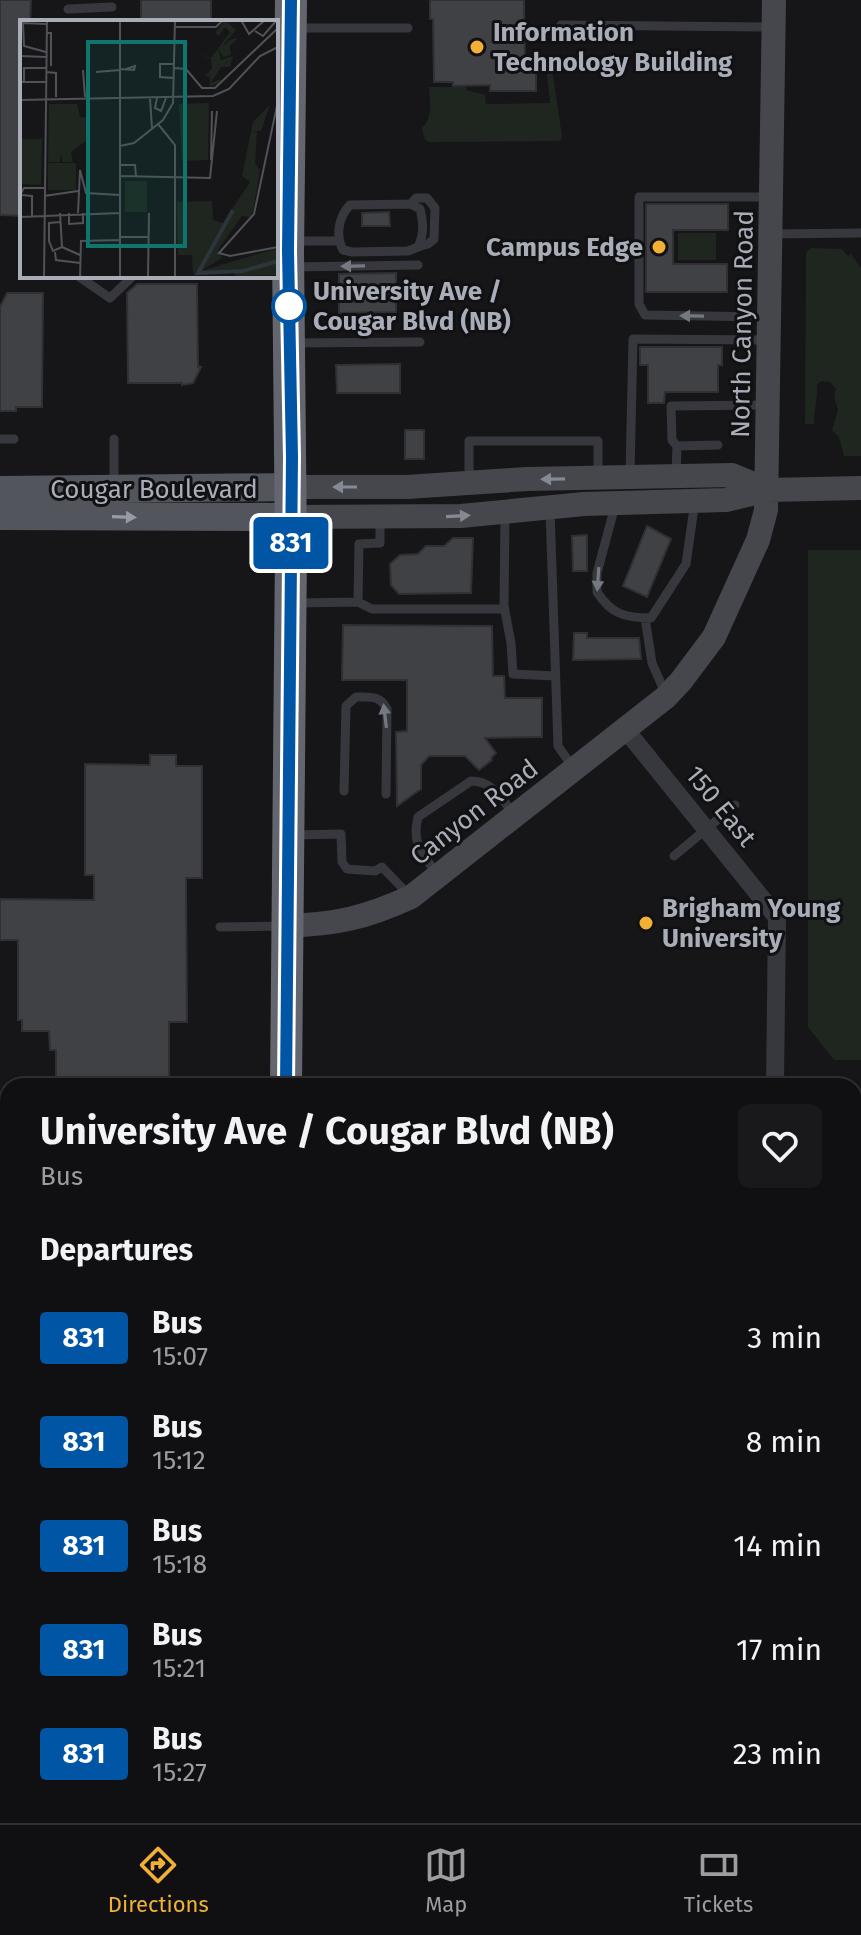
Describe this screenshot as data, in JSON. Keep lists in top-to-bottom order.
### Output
{
  "streets": {
    "main road": ["North Canyon Road", "Cougar Boulevard", "Canyon Road"],
    "street": ["150 East"]
  },
  "crossings": [
    ["North Canyon Road", "Cougar Boulevard"],
    ["North Canyon Road", "Canyon Road"],
    ["150 East", "Canyon Road"]
  ],
  "places": [
    "Information Technology Building",
    "Campus Edge",
    "University Ave / Cougar Blvd (NB)",
    "Brigham Young University"
  ],
  "lines": ["bus line 831"],
  "page": {
    "on_map": "831",
    "heading": [
      ["University Ave / Cougar Blvd (NB)", "Bus"],
      "Departures"
    ],
    "list": [
      {
        "mark": "831",
        "name": "Bus",
        "note": "15:07",
        "value": "3 min"
      },
      {
        "mark": "831",
        "name": "Bus",
        "note": "15:12",
        "value": "8 min"
      },
      {
        "mark": "831",
        "name": "Bus",
        "note": "15:18",
        "value": "14 min"
      },
      {
        "mark": "831",
        "name": "Bus",
        "note": "15:21",
        "value": "17 min"
      },
      {
        "mark": "831",
        "name": "Bus",
        "note": "15:27",
        "value": "23 min"
      }
    ],
    "tabs": ["Directions", "Map", "Tickets"]
  }
}
